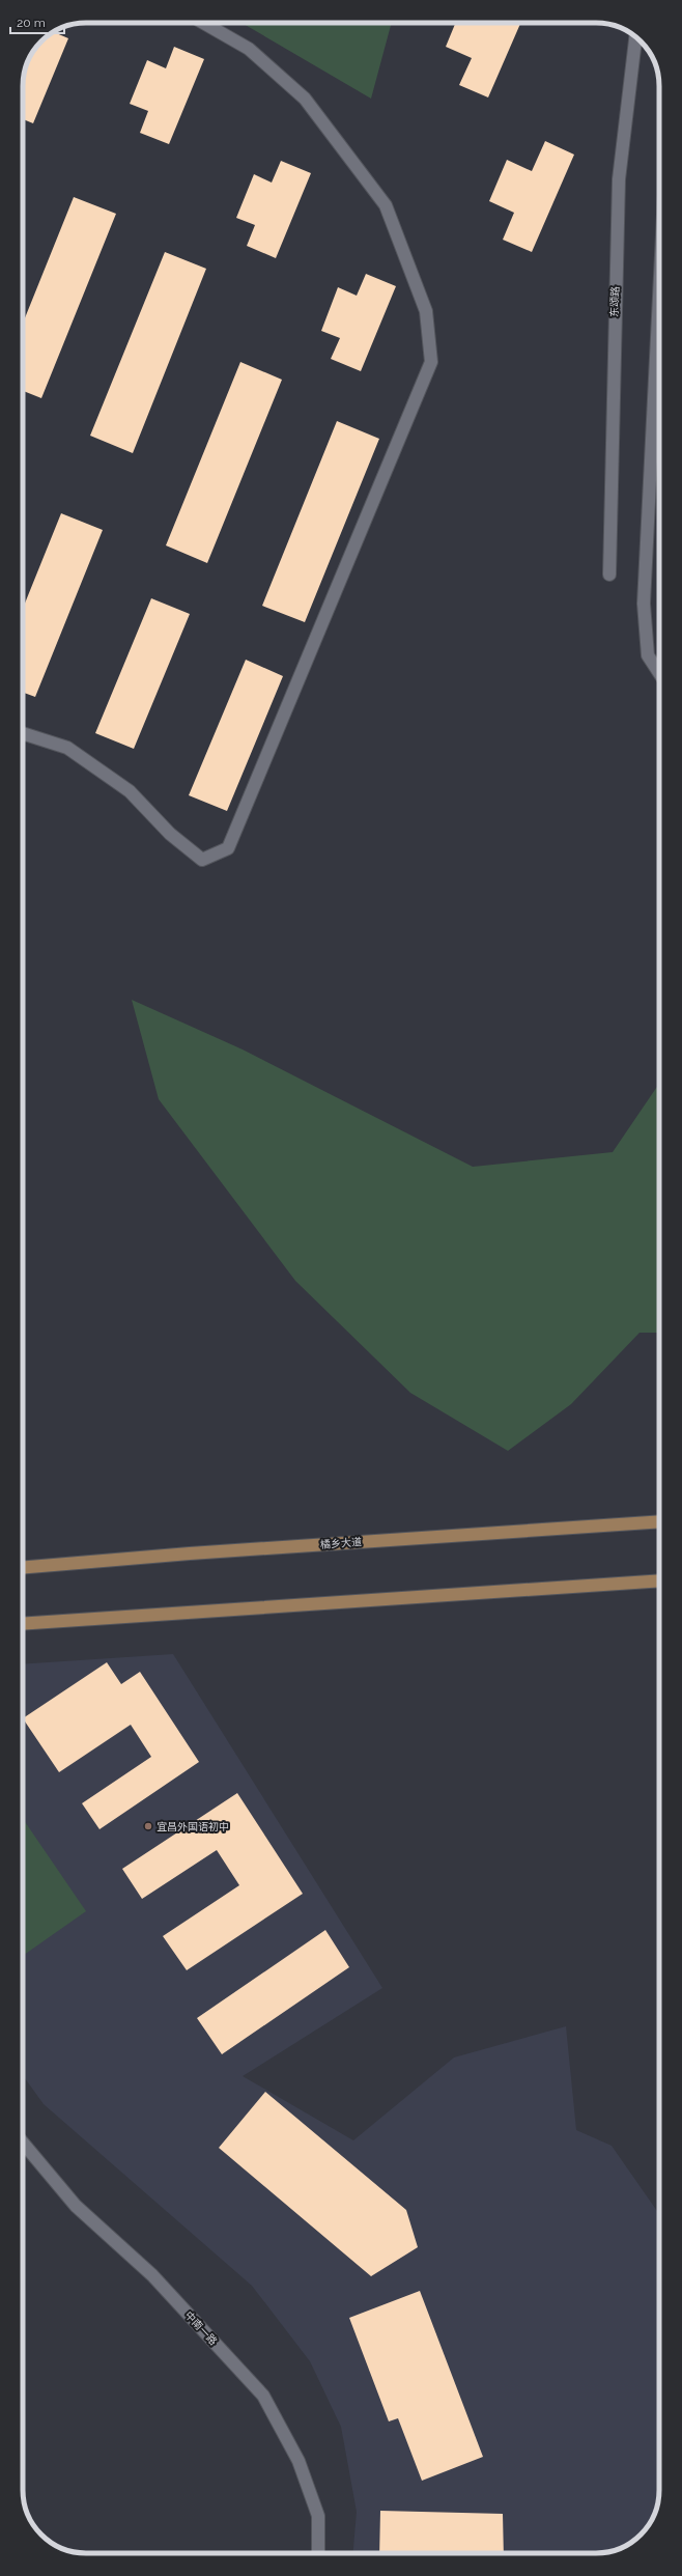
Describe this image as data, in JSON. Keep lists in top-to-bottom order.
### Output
{
  "streets": {
    "main road": ["橘乡大道"],
    "street": ["东颂路", "中南一路"]
  },
  "places": ["宜昌外国语初中"],
  "scale_bar": "20 m"
}
